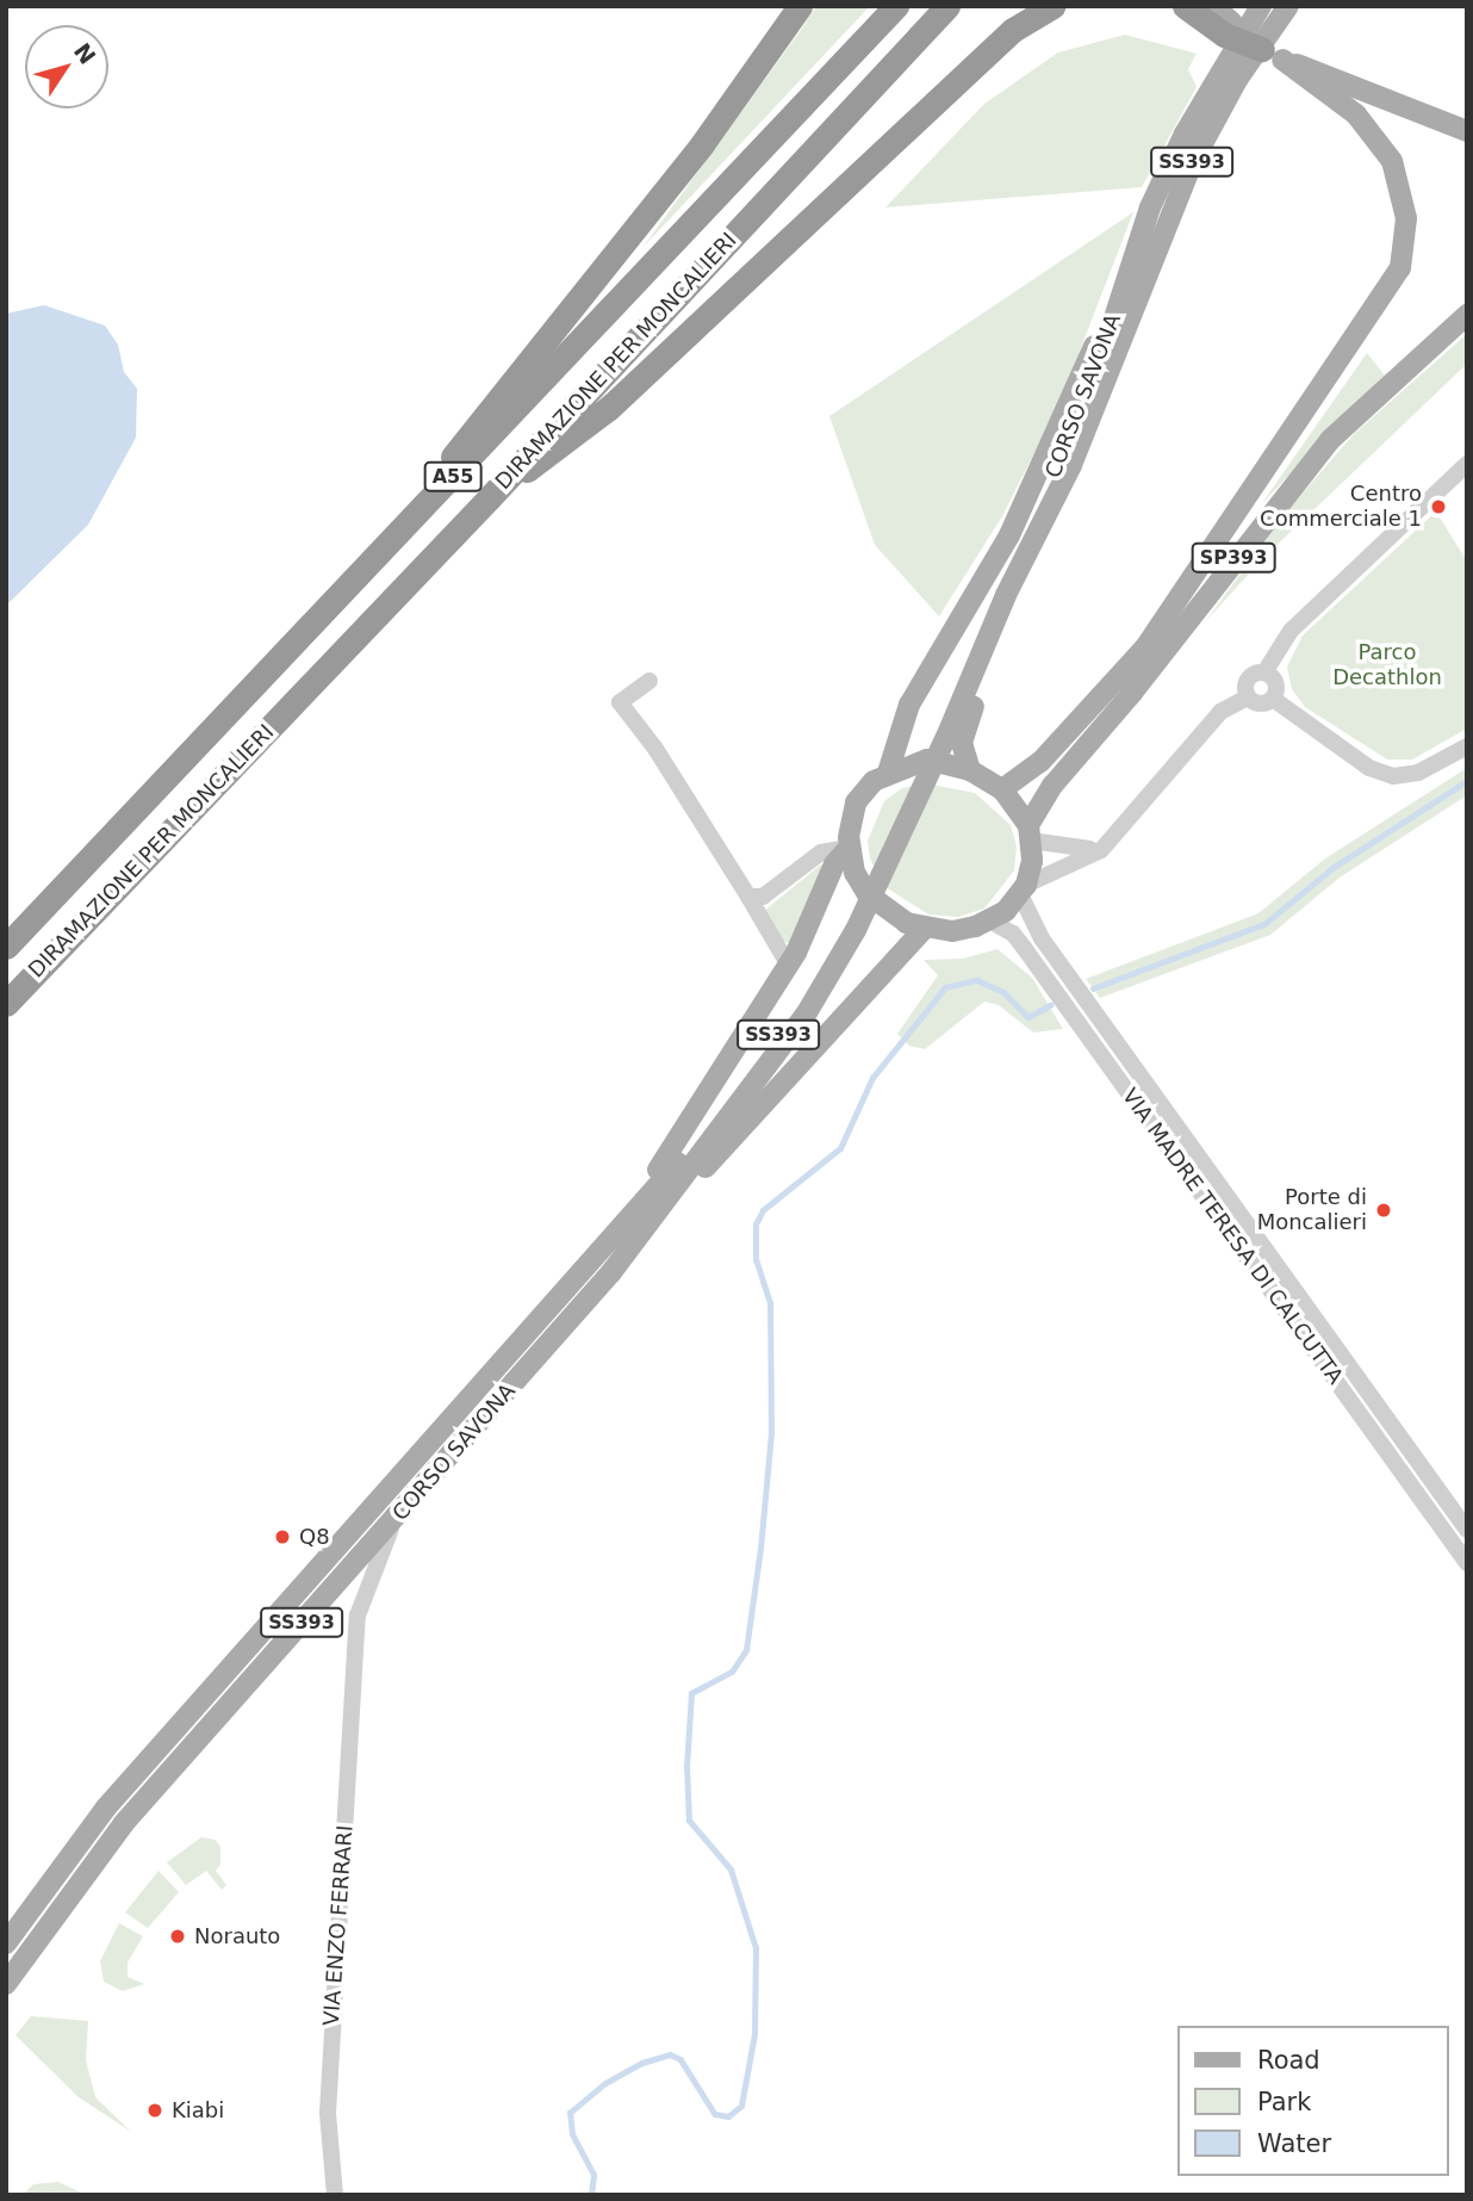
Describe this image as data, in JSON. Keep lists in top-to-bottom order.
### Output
{
  "streets": {
    "highway": ["DIRAMAZIONE PER MONCALIERI", "A55"],
    "main road": ["SS393", "CORSO SAVONA", "SP393"],
    "street": ["VIA MADRE TERESA DI CALCUTTA", "VIA ENZO FERRARI"]
  },
  "crossings": [
    ["CORSO SAVONA", "VIA ENZO FERRARI"],
    ["SP393", "VIA MADRE TERESA DI CALCUTTA"]
  ],
  "parks": ["Parco Decathlon"],
  "places": [
    "Centro Commerciale 1",
    "Porte di Moncalieri",
    "Q8",
    "Norauto",
    "Kiabi"
  ],
  "legend": ["Road", "Park", "Water"],
  "north": "top right"
}
